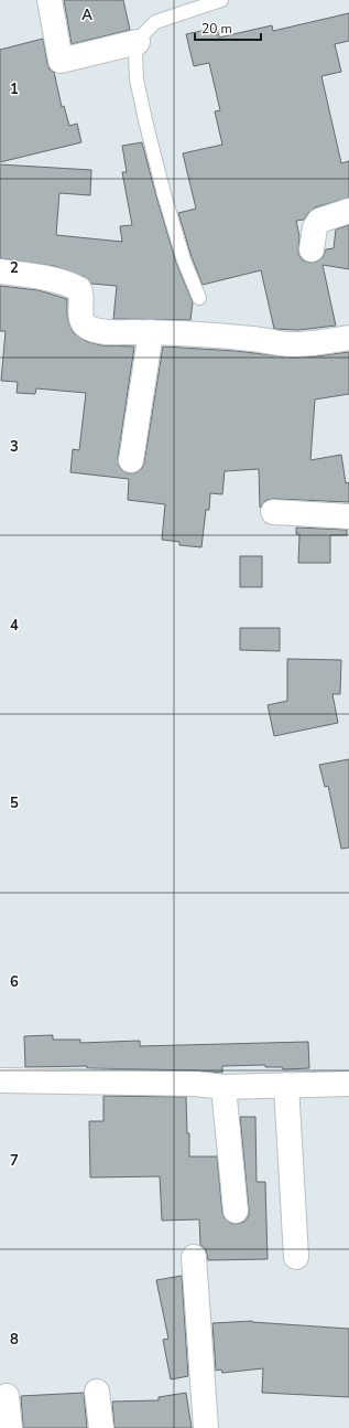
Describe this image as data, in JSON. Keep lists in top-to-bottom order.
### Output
{
  "scale_bar": "20 m",
  "grid": {
    "columns": ["A"],
    "rows": [
      "1",
      "2",
      "3",
      "4",
      "5",
      "6",
      "7",
      "8"
    ]
  }
}
